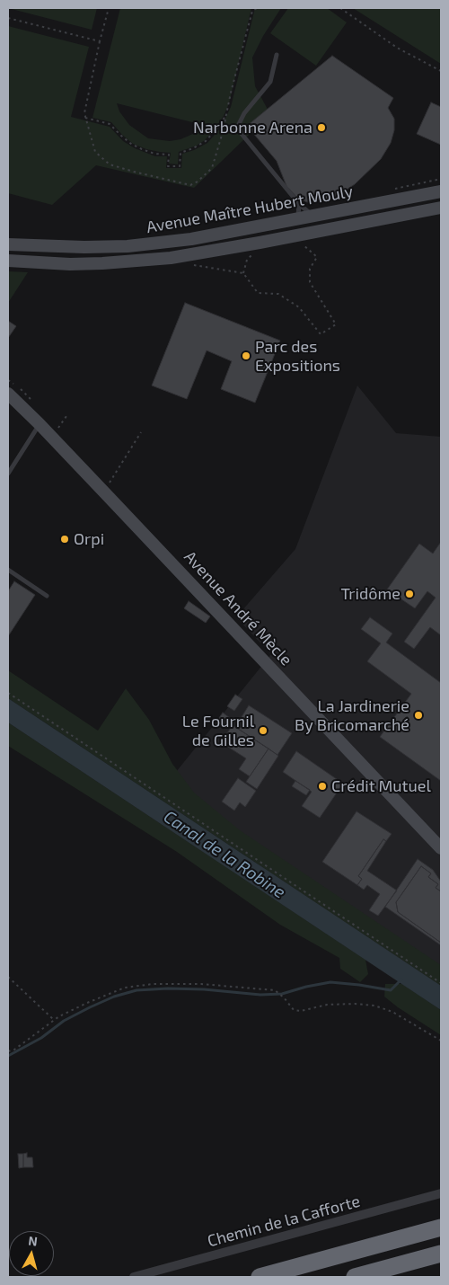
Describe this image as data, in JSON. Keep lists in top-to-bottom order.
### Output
{
  "streets": {
    "main road": ["Avenue Maître Hubert Mouly", "Avenue André Mècle"],
    "street": ["Chemin de la Cafforte"]
  },
  "water": ["Canal de la Robine"],
  "places": [
    "Narbonne Arena",
    "Parc des Expositions",
    "Orpi",
    "Tridôme",
    "La Jardinerie By Bricomarché",
    "Le Fournil de Gilles",
    "Crédit Mutuel"
  ],
  "north": "top"
}
